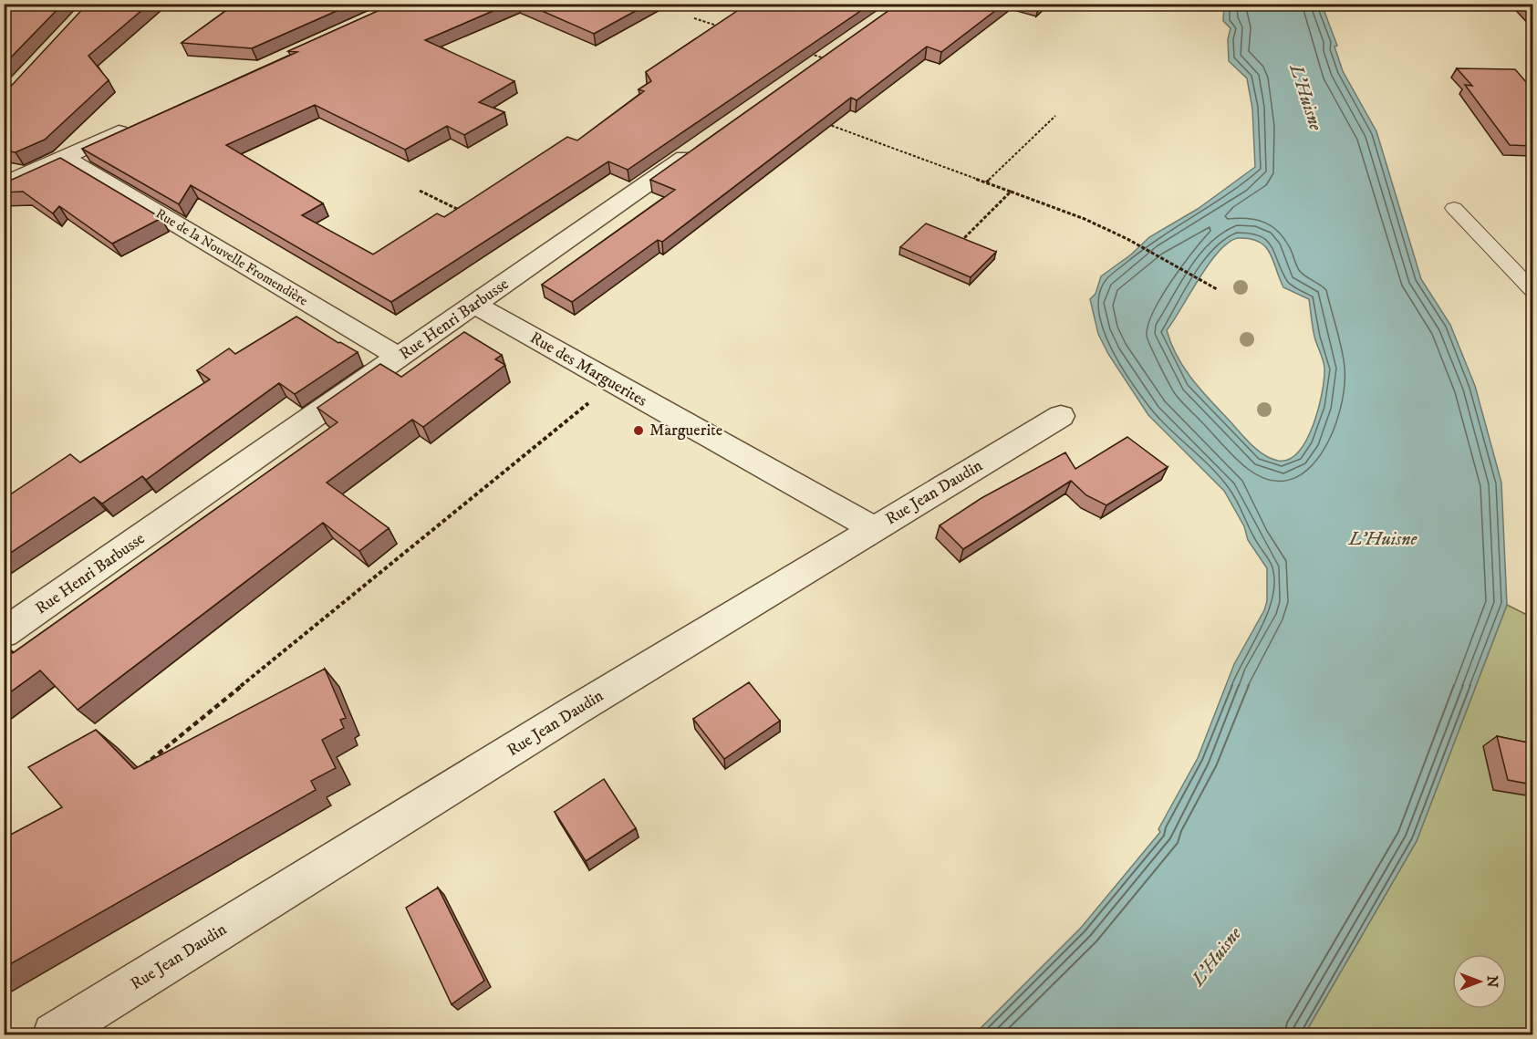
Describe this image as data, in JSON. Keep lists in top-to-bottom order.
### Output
{
  "streets": {
    "street": [
      "Rue de la Nouvelle Fromendière",
      "Rue Henri Barbusse",
      "Rue des Marguerites",
      "Rue Jean Daudin"
    ]
  },
  "crossings": [
    ["Rue de la Nouvelle Fromendière", "Rue Henri Barbusse"],
    ["Rue Henri Barbusse", "Rue des Marguerites"],
    ["Rue des Marguerites", "Rue Jean Daudin"]
  ],
  "water": ["L'Huisne"],
  "places": ["Marguerite"],
  "north": "right"
}
